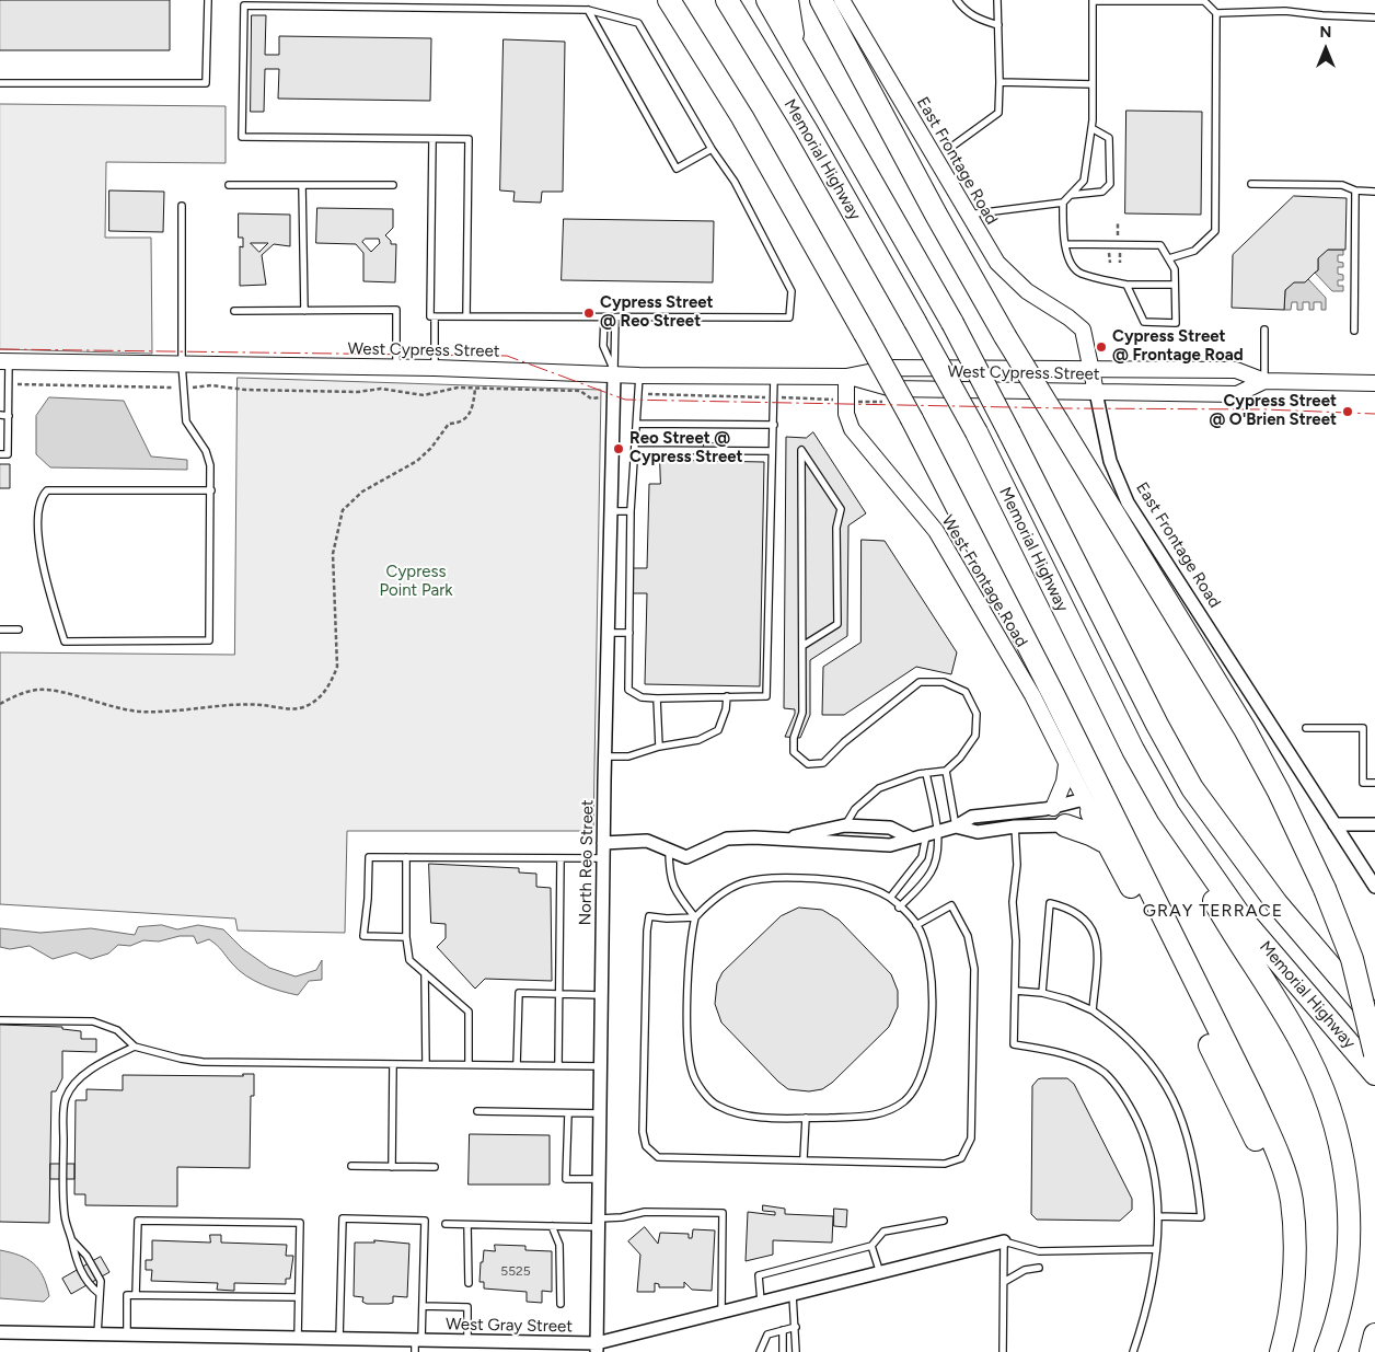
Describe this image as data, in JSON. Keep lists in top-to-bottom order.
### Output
{
  "streets": {
    "highway": ["Memorial Highway"],
    "street": [
      "East Frontage Road",
      "West Cypress Street",
      "West Frontage Road",
      "North Reo Street",
      "West Gray Street"
    ]
  },
  "crossings": [
    ["East Frontage Road", "West Cypress Street"],
    ["West Cypress Street", "West Frontage Road"],
    ["West Cypress Street", "North Reo Street"],
    ["North Reo Street", "West Gray Street"]
  ],
  "districts": ["GRAY TERRACE"],
  "parks": ["Cypress Point Park"],
  "places": [
    "Cypress Street @ Reo Street",
    "Cypress Street @ Frontage Road",
    "Cypress Street @ O'Brien Street",
    "Reo Street @ Cypress Street"
  ],
  "house_numbers": ["5525"],
  "north": "top"
}
